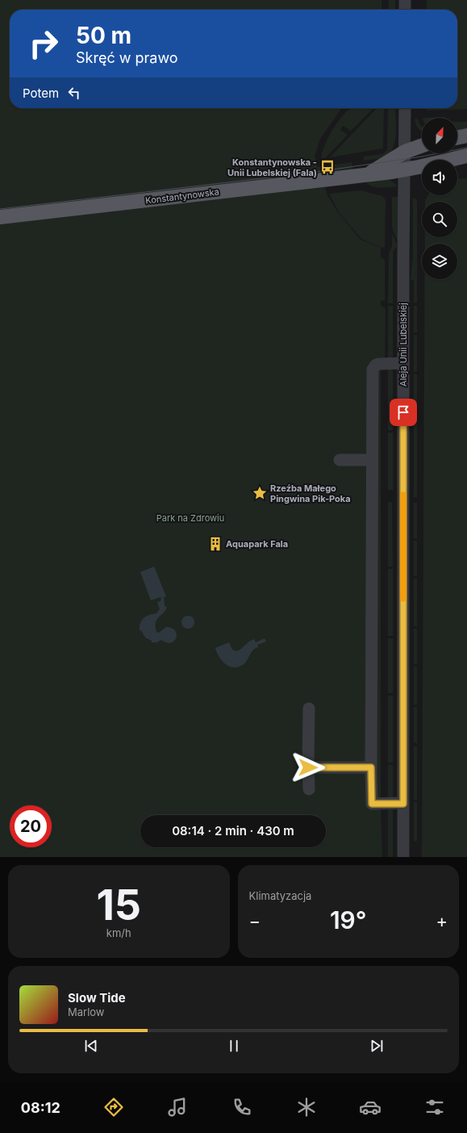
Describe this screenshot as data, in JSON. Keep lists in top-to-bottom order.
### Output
{
  "streets": {
    "main road": ["Konstantynowska"],
    "street": ["Aleja Unii Lubelskiej"]
  },
  "crossings": [
    ["Konstantynowska", "Aleja Unii Lubelskiej"]
  ],
  "parks": ["Park na Zdrowiu"],
  "places": {
    "bus stop": ["Konstantynowska - Unii Lubelskiej (Fala)"],
    "place": ["Rzeźba Małego Pingwina Pik-Poka"],
    "building": ["Aquapark Fala"]
  },
  "north": "top right",
  "page": {
    "turn": ["50 m", "Skręć w prawo"],
    "then": "Potem",
    "limit": "20",
    "trip": "08:14 · 2 min · 430 m",
    "tile": [
      ["15", "km/h"],
      "Klimatyzacja"
    ],
    "heat": ["−", "19°", "+"],
    "song": ["Slow Tide", "Marlow"],
    "tabs": "08:12"
  }
}
